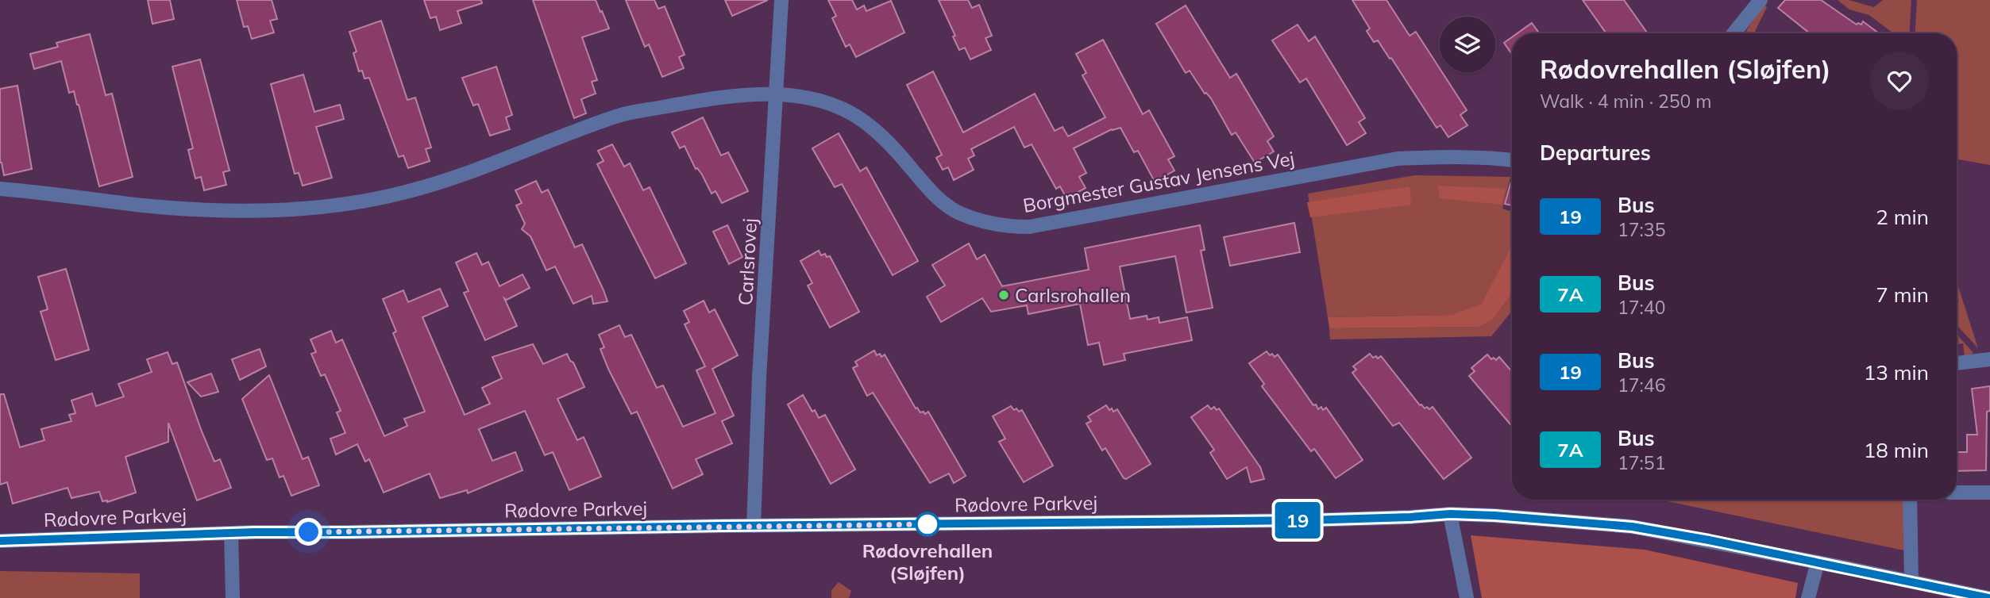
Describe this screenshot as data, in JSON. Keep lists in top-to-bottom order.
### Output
{
  "streets": {
    "street": ["Borgmester Gustav Jensens Vej", "Carlsrovej", "Rødovre Parkvej"]
  },
  "crossings": [
    ["Borgmester Gustav Jensens Vej", "Carlsrovej"],
    ["Carlsrovej", "Rødovre Parkvej"]
  ],
  "places": ["Carlsrohallen", "Rødovrehallen (Sløjfen)"],
  "lines": ["bus line 19"],
  "page": {
    "on_map": "19",
    "heading": [
      ["Rødovrehallen (Sløjfen)", "Walk · 4 min · 250 m"],
      "Departures"
    ],
    "list": [
      {
        "mark": "19",
        "name": "Bus",
        "note": "17:35",
        "value": "2 min"
      },
      {
        "mark": "7A",
        "name": "Bus",
        "note": "17:40",
        "value": "7 min"
      },
      {
        "mark": "19",
        "name": "Bus",
        "note": "17:46",
        "value": "13 min"
      },
      {
        "mark": "7A",
        "name": "Bus",
        "note": "17:51",
        "value": "18 min"
      }
    ]
  }
}
